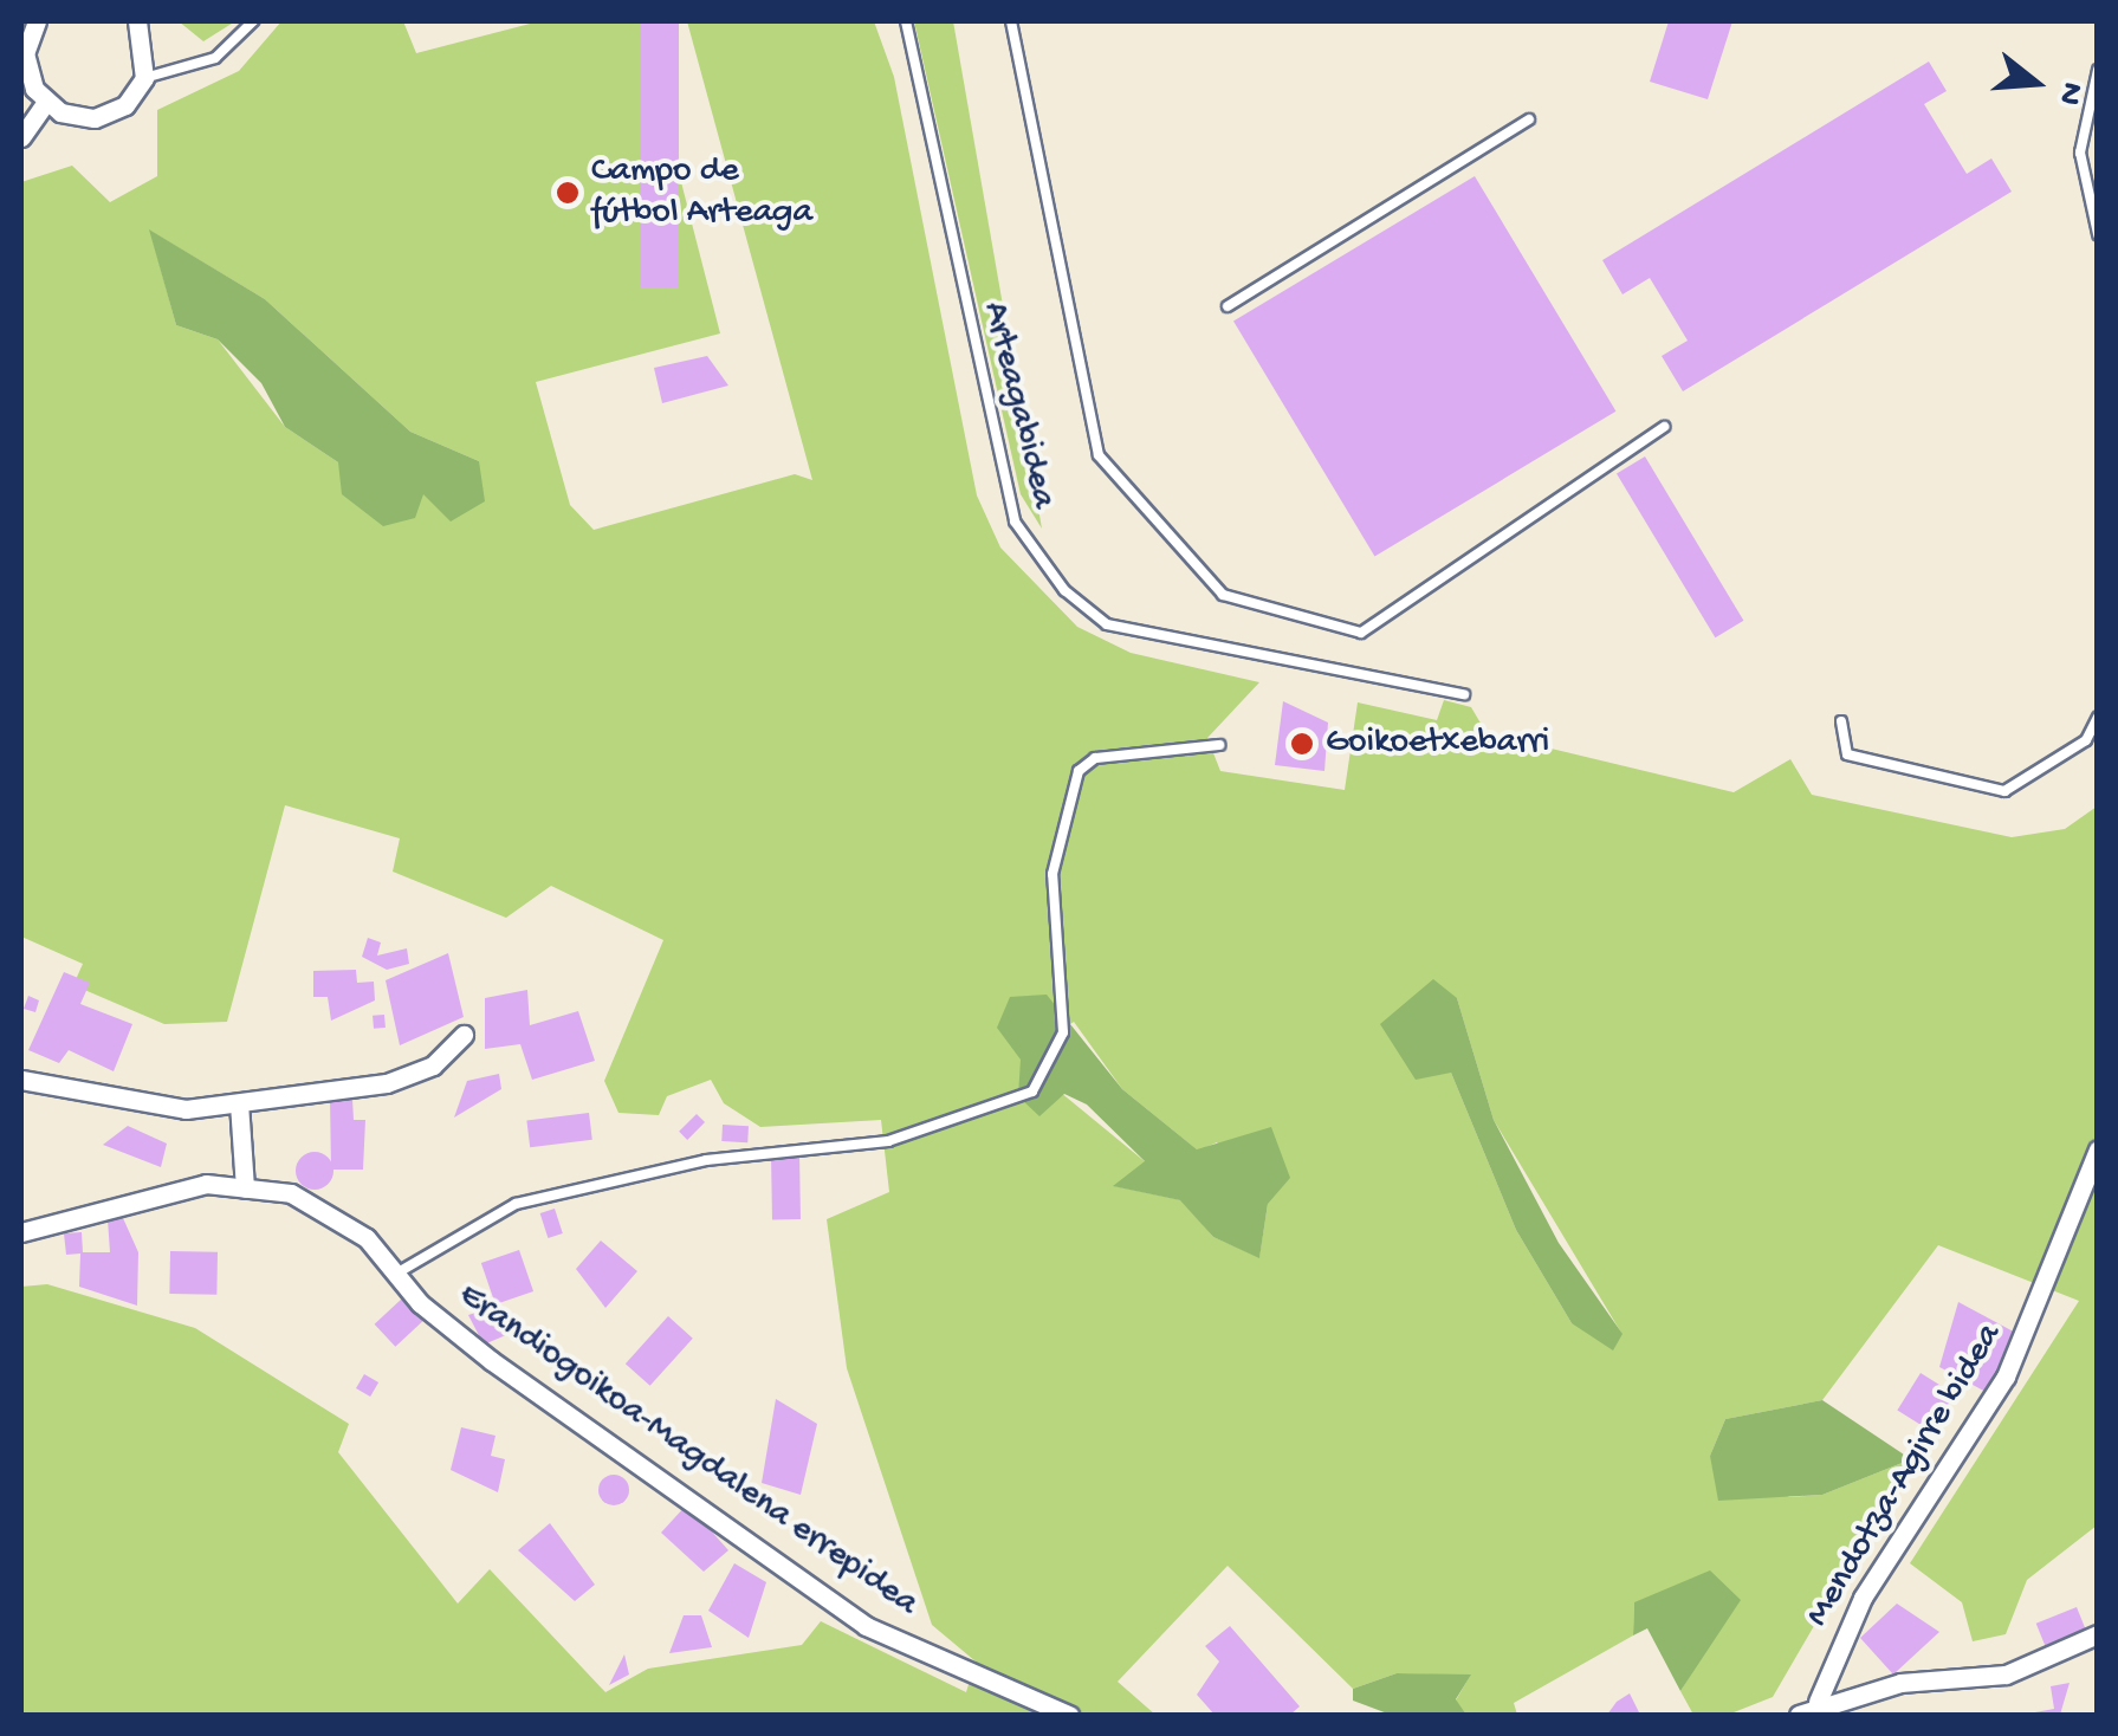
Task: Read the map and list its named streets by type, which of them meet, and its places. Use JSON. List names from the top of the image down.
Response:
{
  "streets": {
    "street": ["Erandiogoikoa-Magdalena errepidea", "Mendotza-Agirre bidea"],
    "lane": ["Arteagabidea"]
  },
  "places": ["Campo de fútbol Arteaga", "Goikoetxebarri"],
  "north": "right"
}
